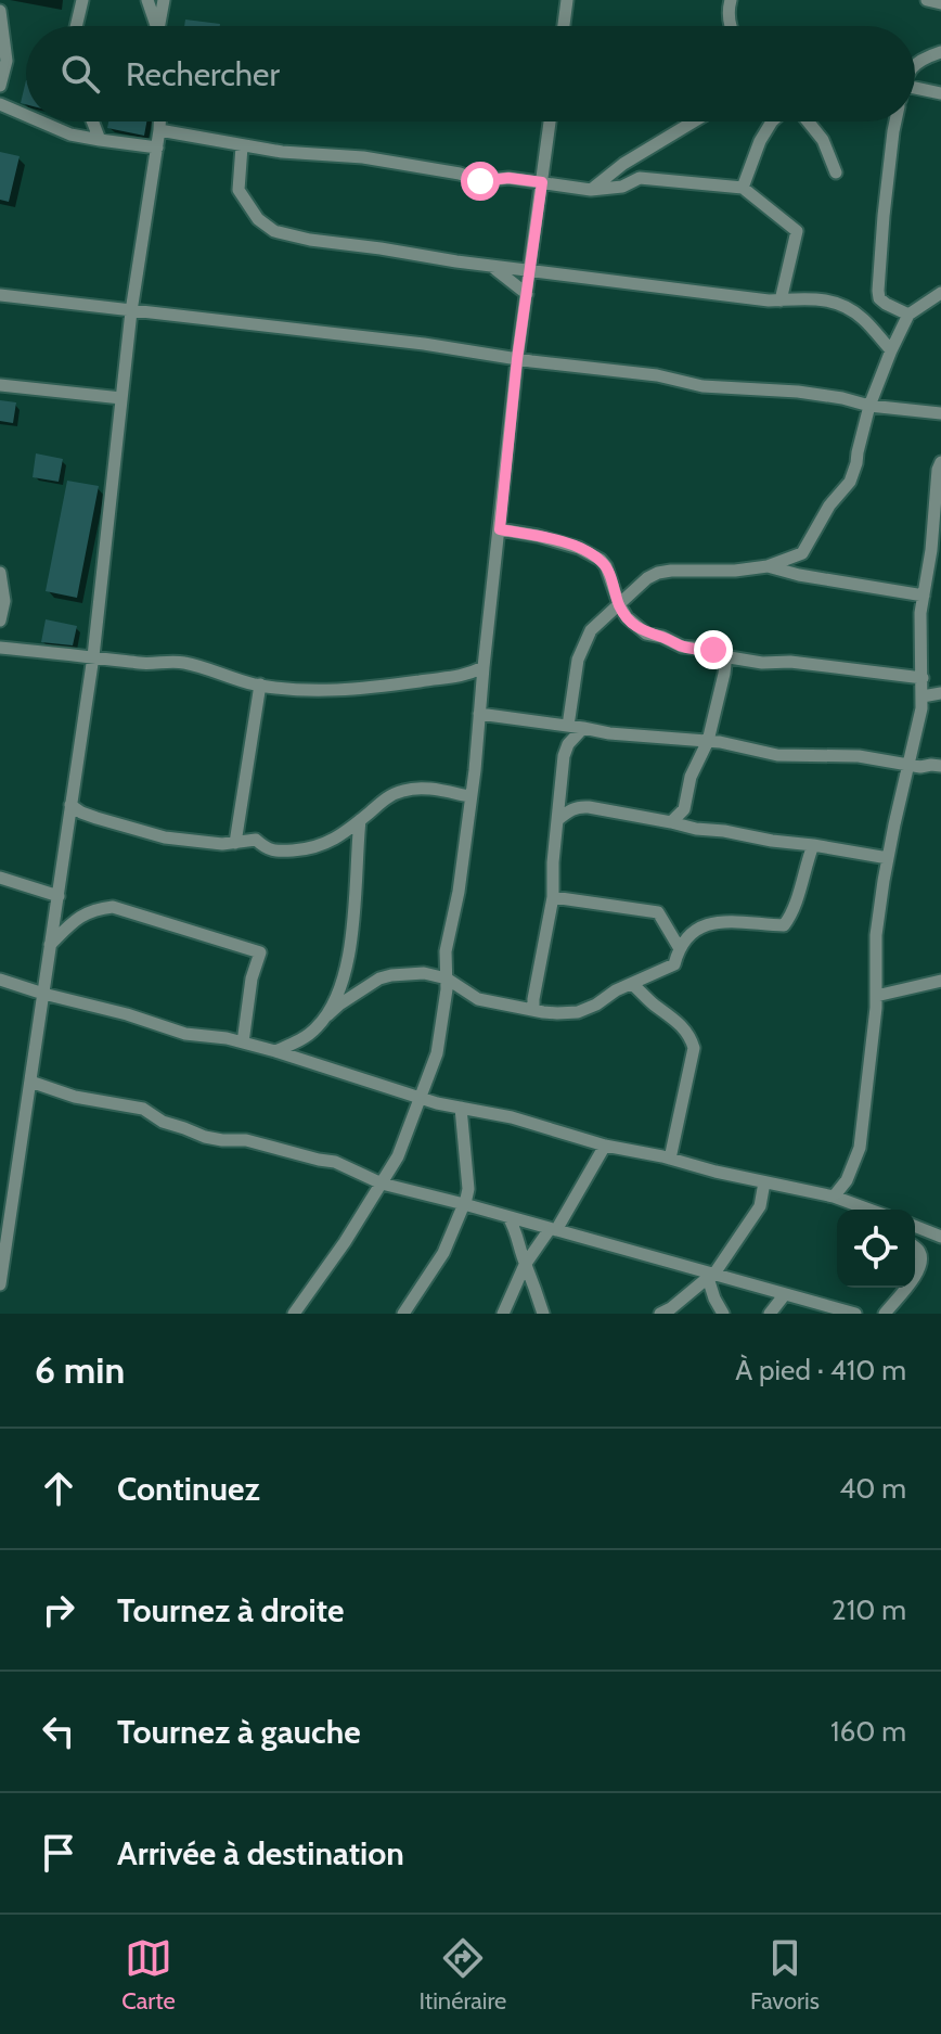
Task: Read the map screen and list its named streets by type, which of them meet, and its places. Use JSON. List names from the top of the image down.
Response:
{
  "page": {
    "search": "Rechercher",
    "heading": ["6 min", "À pied · 410 m"],
    "list": [
      ["Continuez", "40 m"],
      ["Tournez à droite", "210 m"],
      ["Tournez à gauche", "160 m"],
      "Arrivée à destination"
    ],
    "nav": ["Carte", "Itinéraire", "Favoris"]
  }
}
